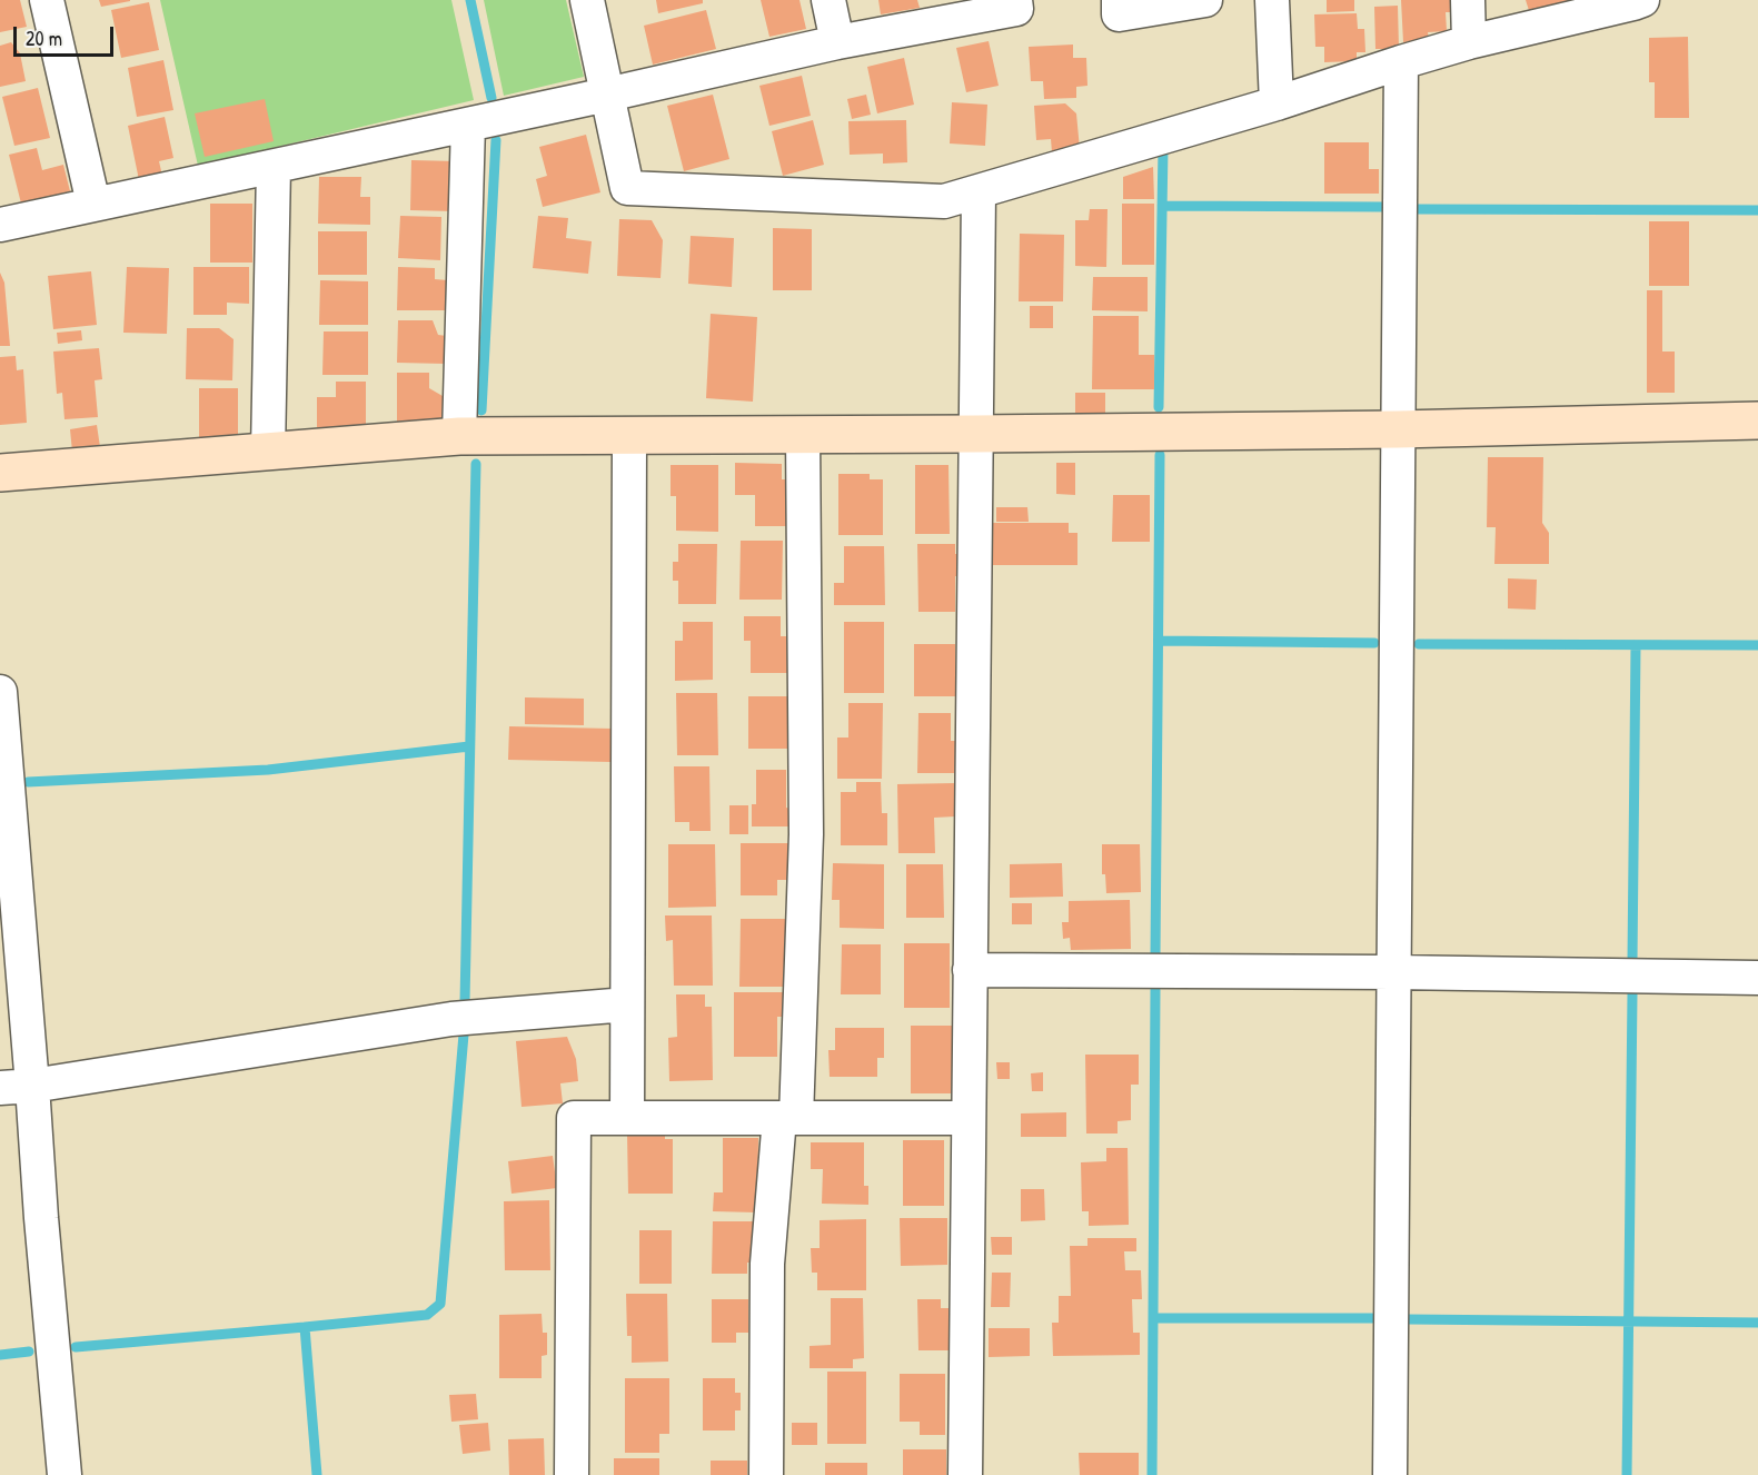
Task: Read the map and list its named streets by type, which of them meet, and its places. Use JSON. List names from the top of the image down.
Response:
{
  "scale_bar": "20 m"
}
